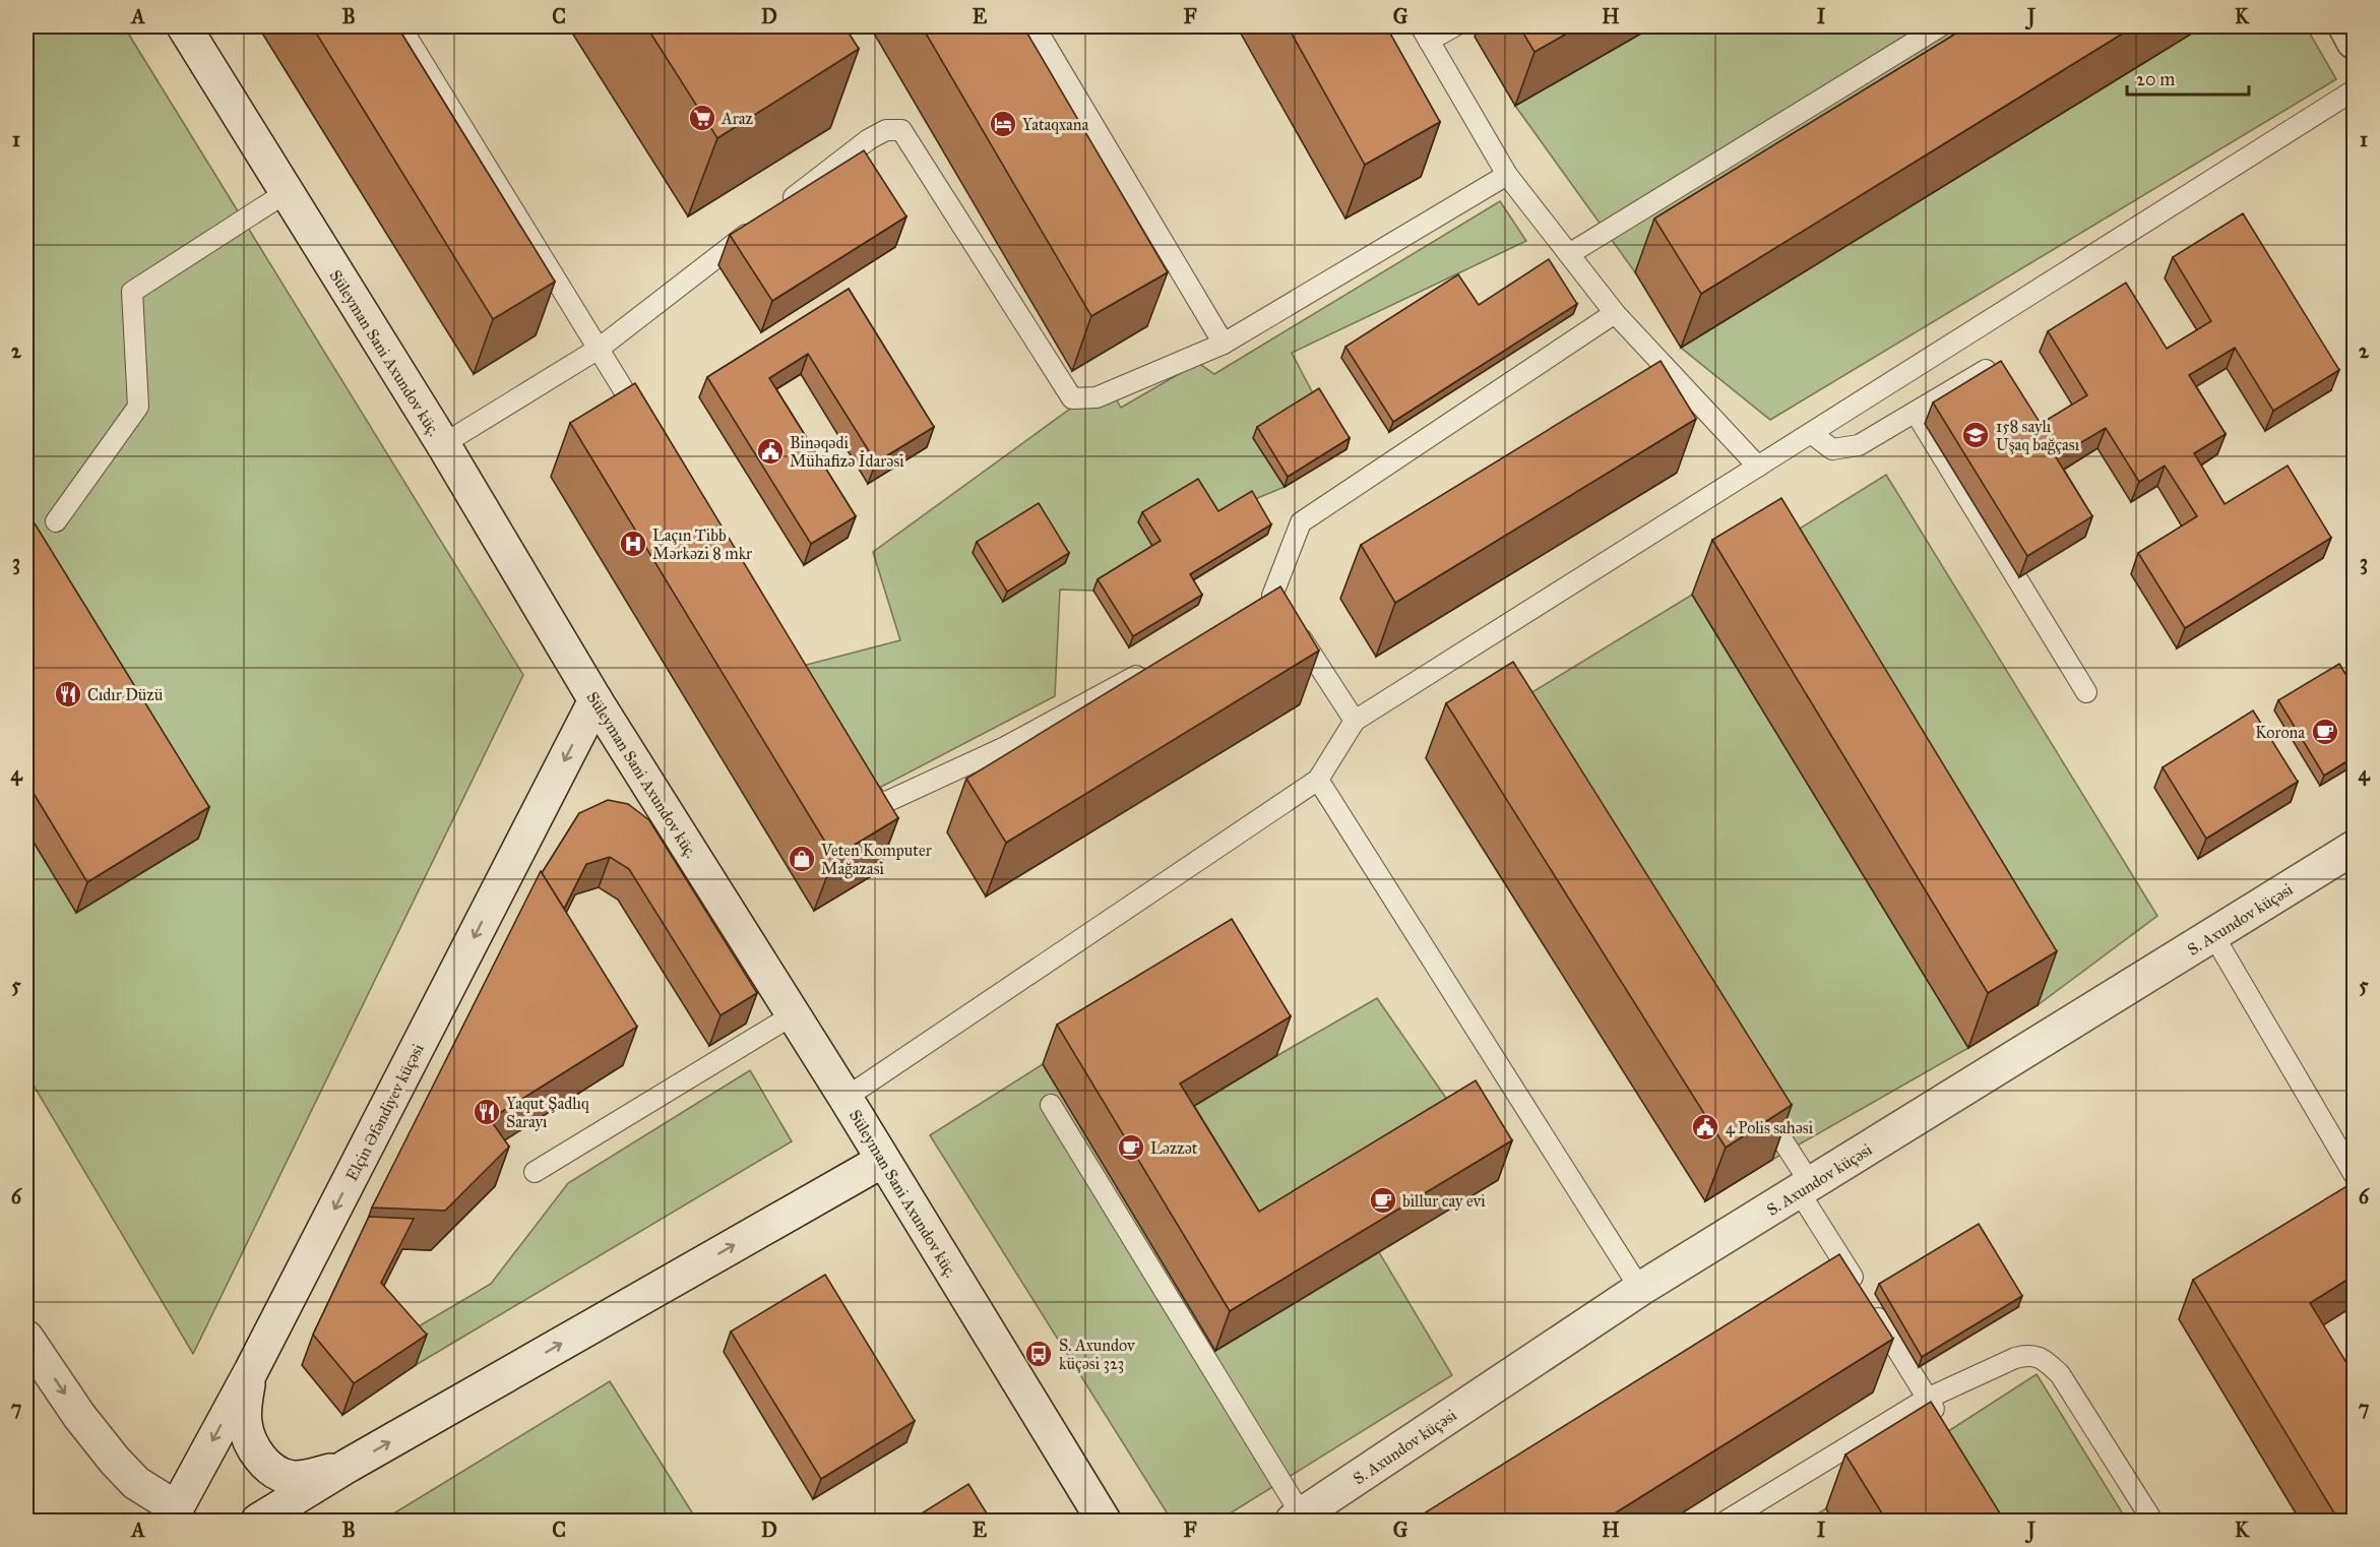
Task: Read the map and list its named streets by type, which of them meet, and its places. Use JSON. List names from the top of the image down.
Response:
{
  "streets": {
    "street": ["Süleyman Sani Axundov küç.", "S. Axundov küçəsi", "Elçin Əfəndiyev küçəsi"]
  },
  "crossings": [
    ["Süleyman Sani Axundov küç.", "Elçin Əfəndiyev küçəsi"]
  ],
  "one_way": ["Elçin Əfəndiyev küçəsi"],
  "places": {
    "supermarket": ["Araz"],
    "hotel": ["Yataqxana"],
    "school or university": ["158 saylı Uşaq bağçası"],
    "public building": ["Binəqədi Mühafizə İdarəsi", "4 Polis sahəsi"],
    "hospital": ["Laçın Tibb Mərkəzi 8 mkr"],
    "restaurant": ["Cıdır Düzü", "Yaqut Şadlıq Sarayı"],
    "cafe": ["Korona", "Ləzzət", "billur cay evi"],
    "shop": ["Veten Komputer Mağazasi"],
    "bus stop": ["S. Axundov küçəsi 323"]
  },
  "scale_bar": "20 m",
  "grid": {
    "columns": [
      "A",
      "B",
      "C",
      "D",
      "E",
      "F",
      "G",
      "H",
      "I",
      "J",
      "K"
    ],
    "rows": [
      "1",
      "2",
      "3",
      "4",
      "5",
      "6",
      "7"
    ]
  }
}
